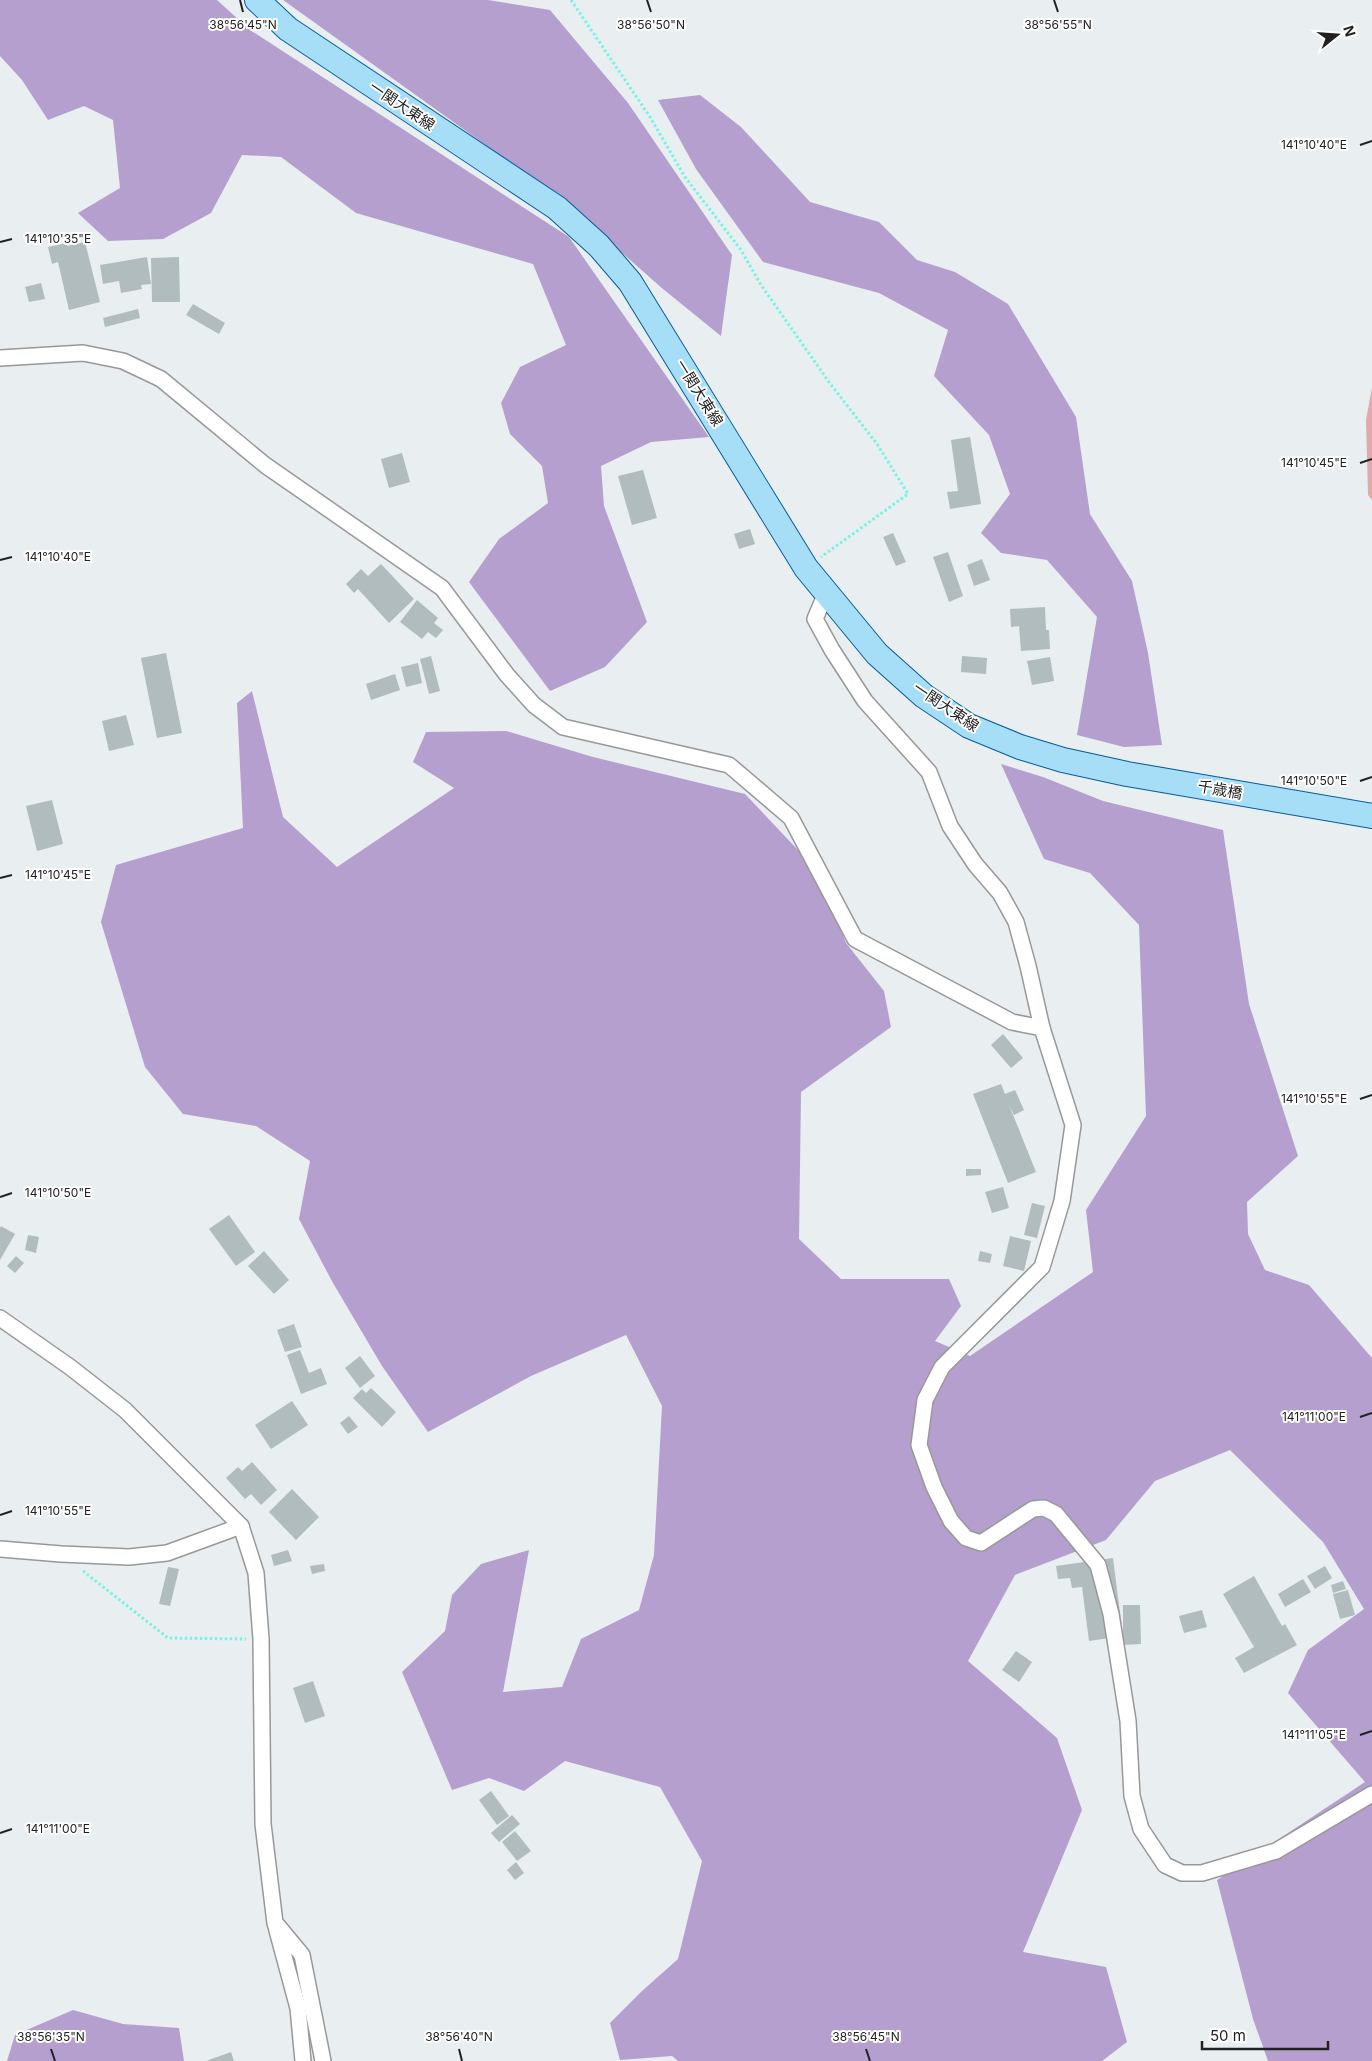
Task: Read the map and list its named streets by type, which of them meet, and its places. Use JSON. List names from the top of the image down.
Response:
{
  "streets": {
    "main road": ["一関大東線", "千歳橋"]
  },
  "crossings": [
    ["一関大東線", "千歳橋"]
  ],
  "scale_bar": "50 m",
  "north": "right",
  "coordinates": [
    "38°56'45\"N",
    "38°56'50\"N",
    "38°56'55\"N",
    "141°10'40\"E",
    "141°10'35\"E",
    "141°10'45\"E",
    "141°10'50\"E",
    "141°10'55\"E",
    "141°11'00\"E",
    "141°11'05\"E",
    "38°56'35\"N",
    "38°56'40\"N"
  ]
}
